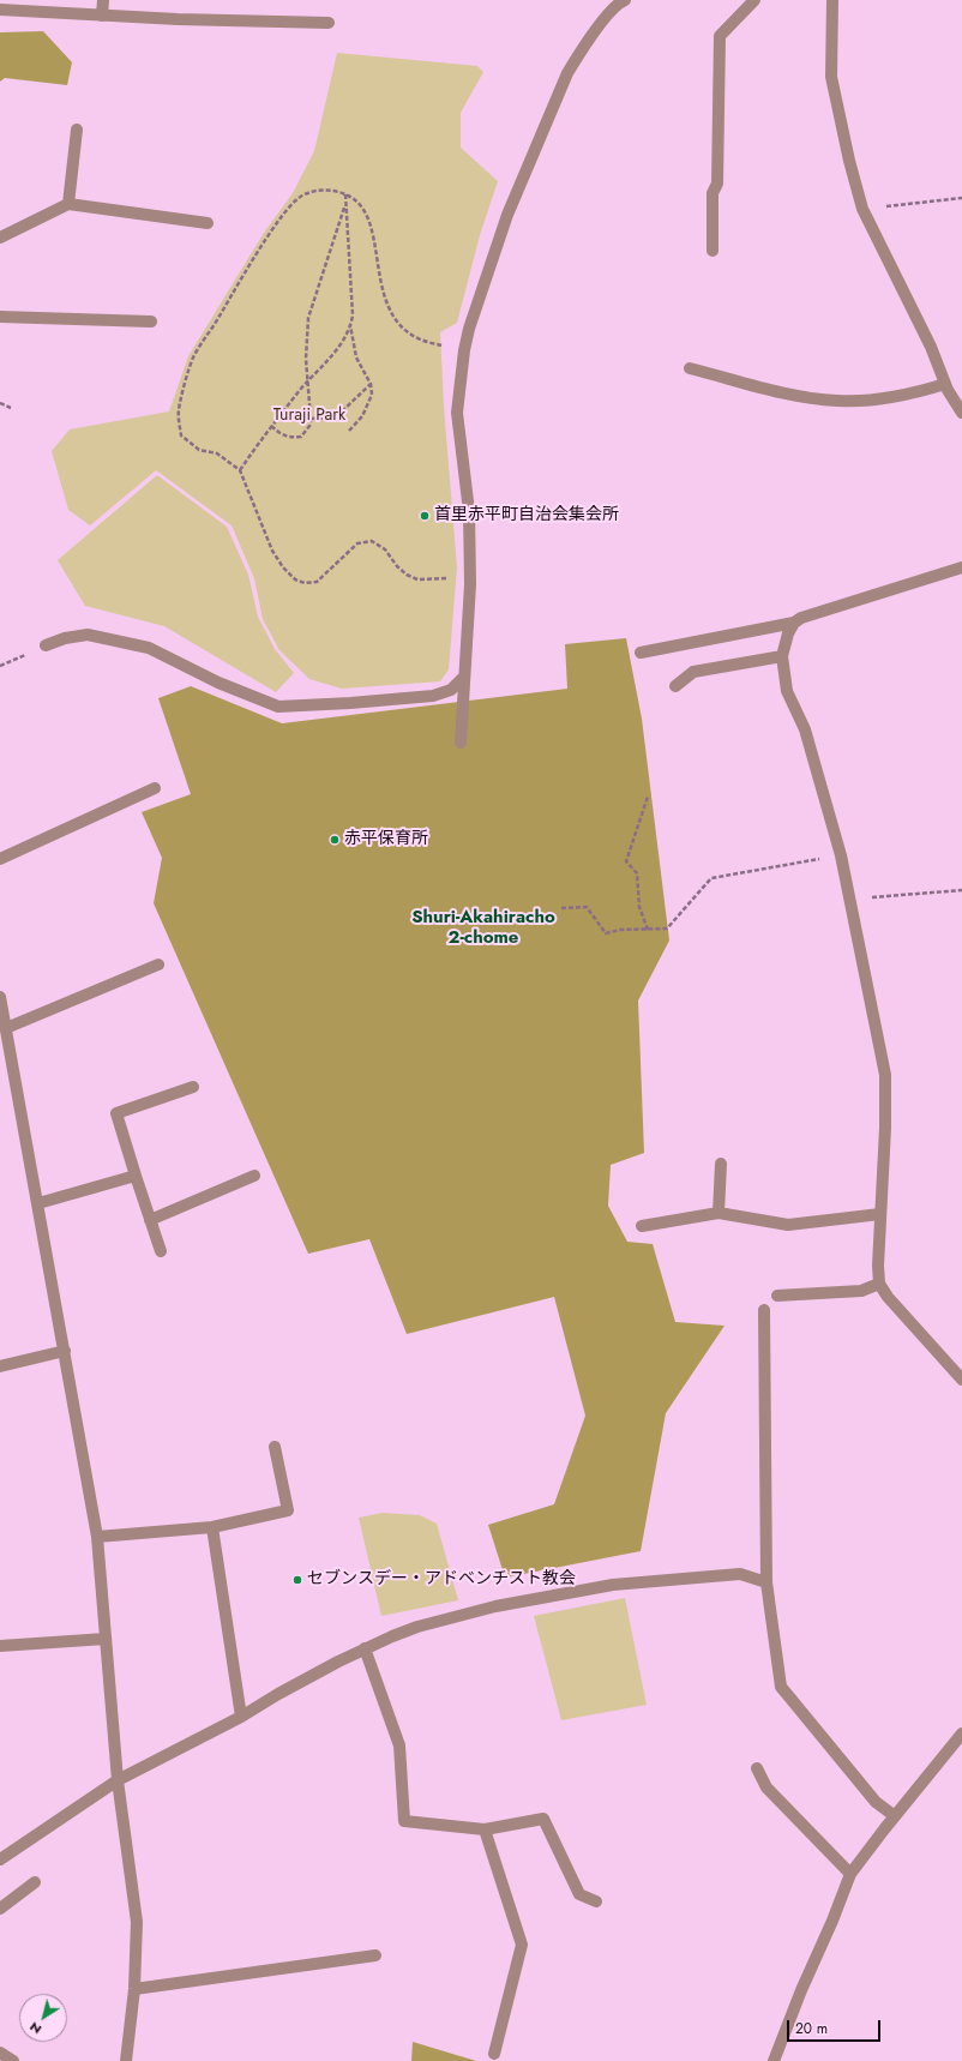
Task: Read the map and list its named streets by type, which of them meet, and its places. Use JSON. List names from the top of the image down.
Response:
{
  "districts": ["Shuri-Akahiracho 2-chome"],
  "parks": ["Turaji Park"],
  "places": ["首里赤平町自治会集会所", "赤平保育所", "セブンスデー・アドベンチスト教会"],
  "scale_bar": "20 m",
  "north": "bottom left"
}
